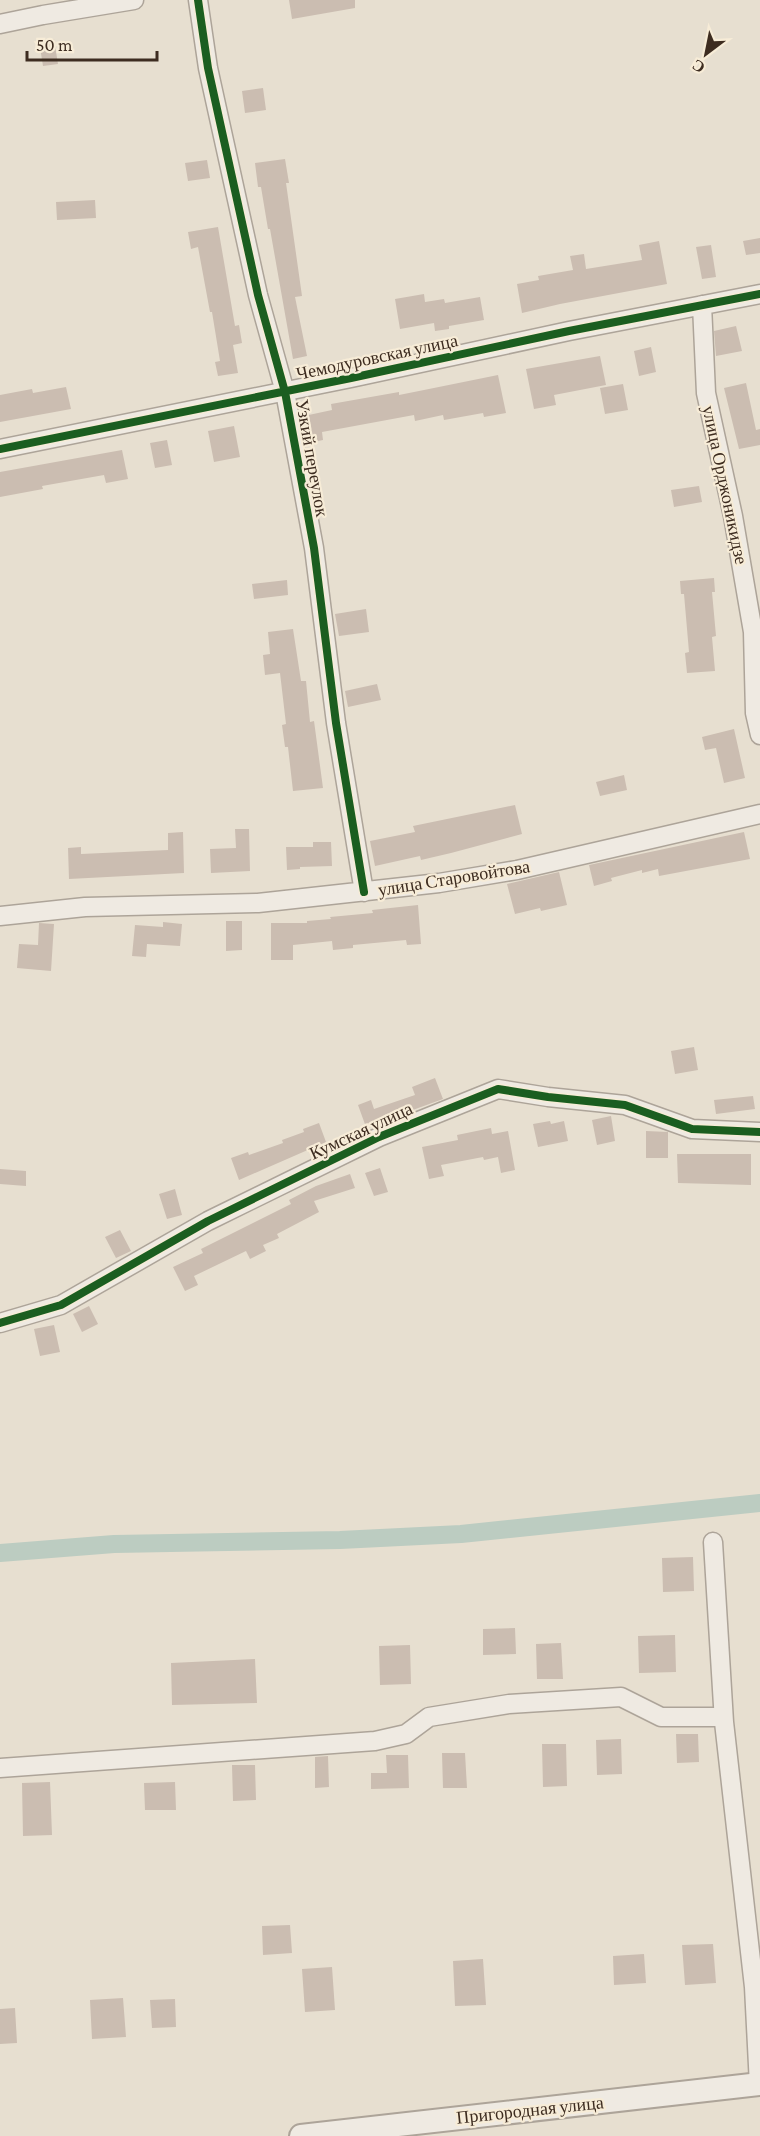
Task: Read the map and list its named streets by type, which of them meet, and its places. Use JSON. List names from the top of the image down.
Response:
{
  "streets": {
    "street": [
      "Чемодуровская улица",
      "Узкий переулок",
      "улица Орджоникидзе",
      "улица Старовойтова",
      "Кумская улица",
      "Пригородная улица"
    ]
  },
  "crossings": [
    ["Чемодуровская улица", "Узкий переулок"],
    ["Чемодуровская улица", "улица Орджоникидзе"],
    ["Узкий переулок", "улица Старовойтова"]
  ],
  "scale_bar": "50 m",
  "north": "bottom left"
}
